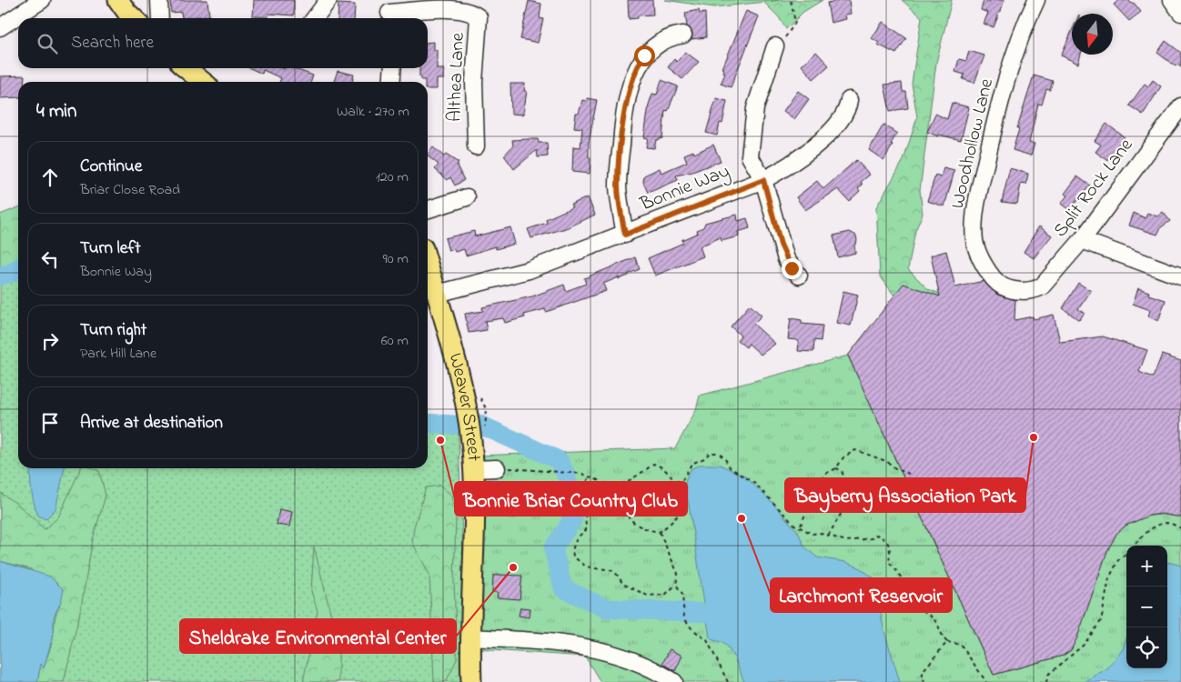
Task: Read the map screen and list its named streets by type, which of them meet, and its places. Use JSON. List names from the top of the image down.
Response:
{
  "streets": {
    "main road": ["Weaver Street"],
    "street": [
      "Althea Lane",
      "Woodhollow Lane",
      "Bonnie Way",
      "Split Rock Lane"
    ]
  },
  "crossings": [
    ["Woodhollow Lane", "Split Rock Lane"],
    ["Bonnie Way", "Weaver Street"]
  ],
  "places": [
    "Bayberry Association Park",
    "Bonnie Briar Country Club",
    "Larchmont Reservoir",
    "Sheldrake Environmental Center"
  ],
  "north": "bottom",
  "page": {
    "search": "Search here",
    "heading": ["4 min", "Walk · 270 m"],
    "list": [
      ["Continue", "Briar Close Road", "120 m"],
      ["Turn left", "Bonnie Way", "90 m"],
      ["Turn right", "Park Hill Lane", "60 m"],
      "Arrive at destination"
    ],
    "map_buttons": ["+", "−"]
  }
}
